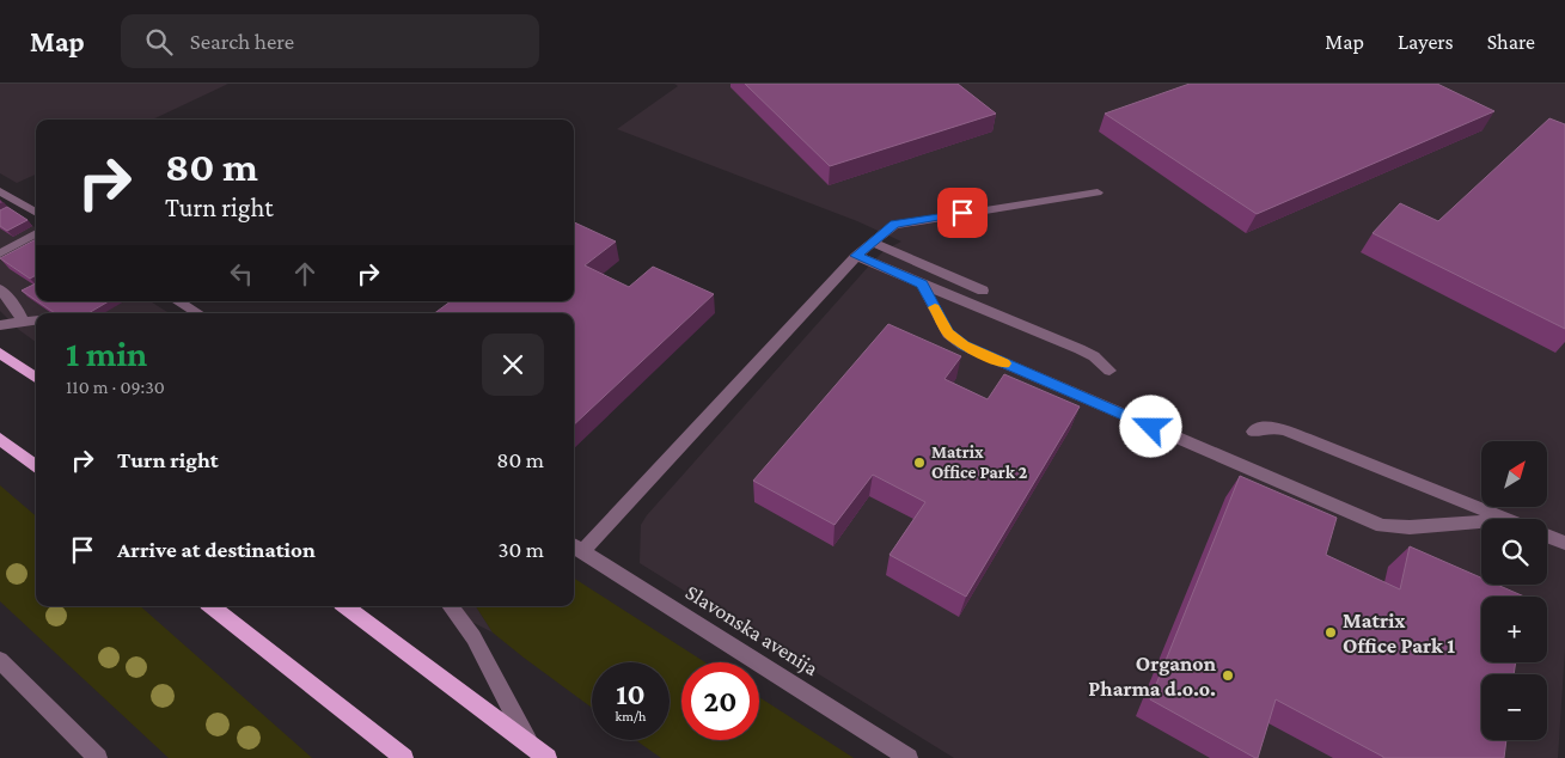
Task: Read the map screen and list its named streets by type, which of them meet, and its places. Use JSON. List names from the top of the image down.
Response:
{
  "streets": {
    "street": ["Slavonska avenija"]
  },
  "places": ["Matrix Office Park 2", "Matrix Office Park 1", "Organon Pharma d.o.o."],
  "north": "top right",
  "page": {
    "header": "Map",
    "search": "Search here",
    "nav": ["Map", "Layers", "Share"],
    "turn": ["80 m", "Turn right"],
    "heading": ["1 min", "110 m · 09:30"],
    "list": [
      {
        "name": "Turn right",
        "value": "80 m"
      },
      {
        "name": "Arrive at destination",
        "value": "30 m"
      }
    ],
    "map_buttons": ["+", "−"],
    "speed": "10 km/h",
    "limit": "20"
  }
}
